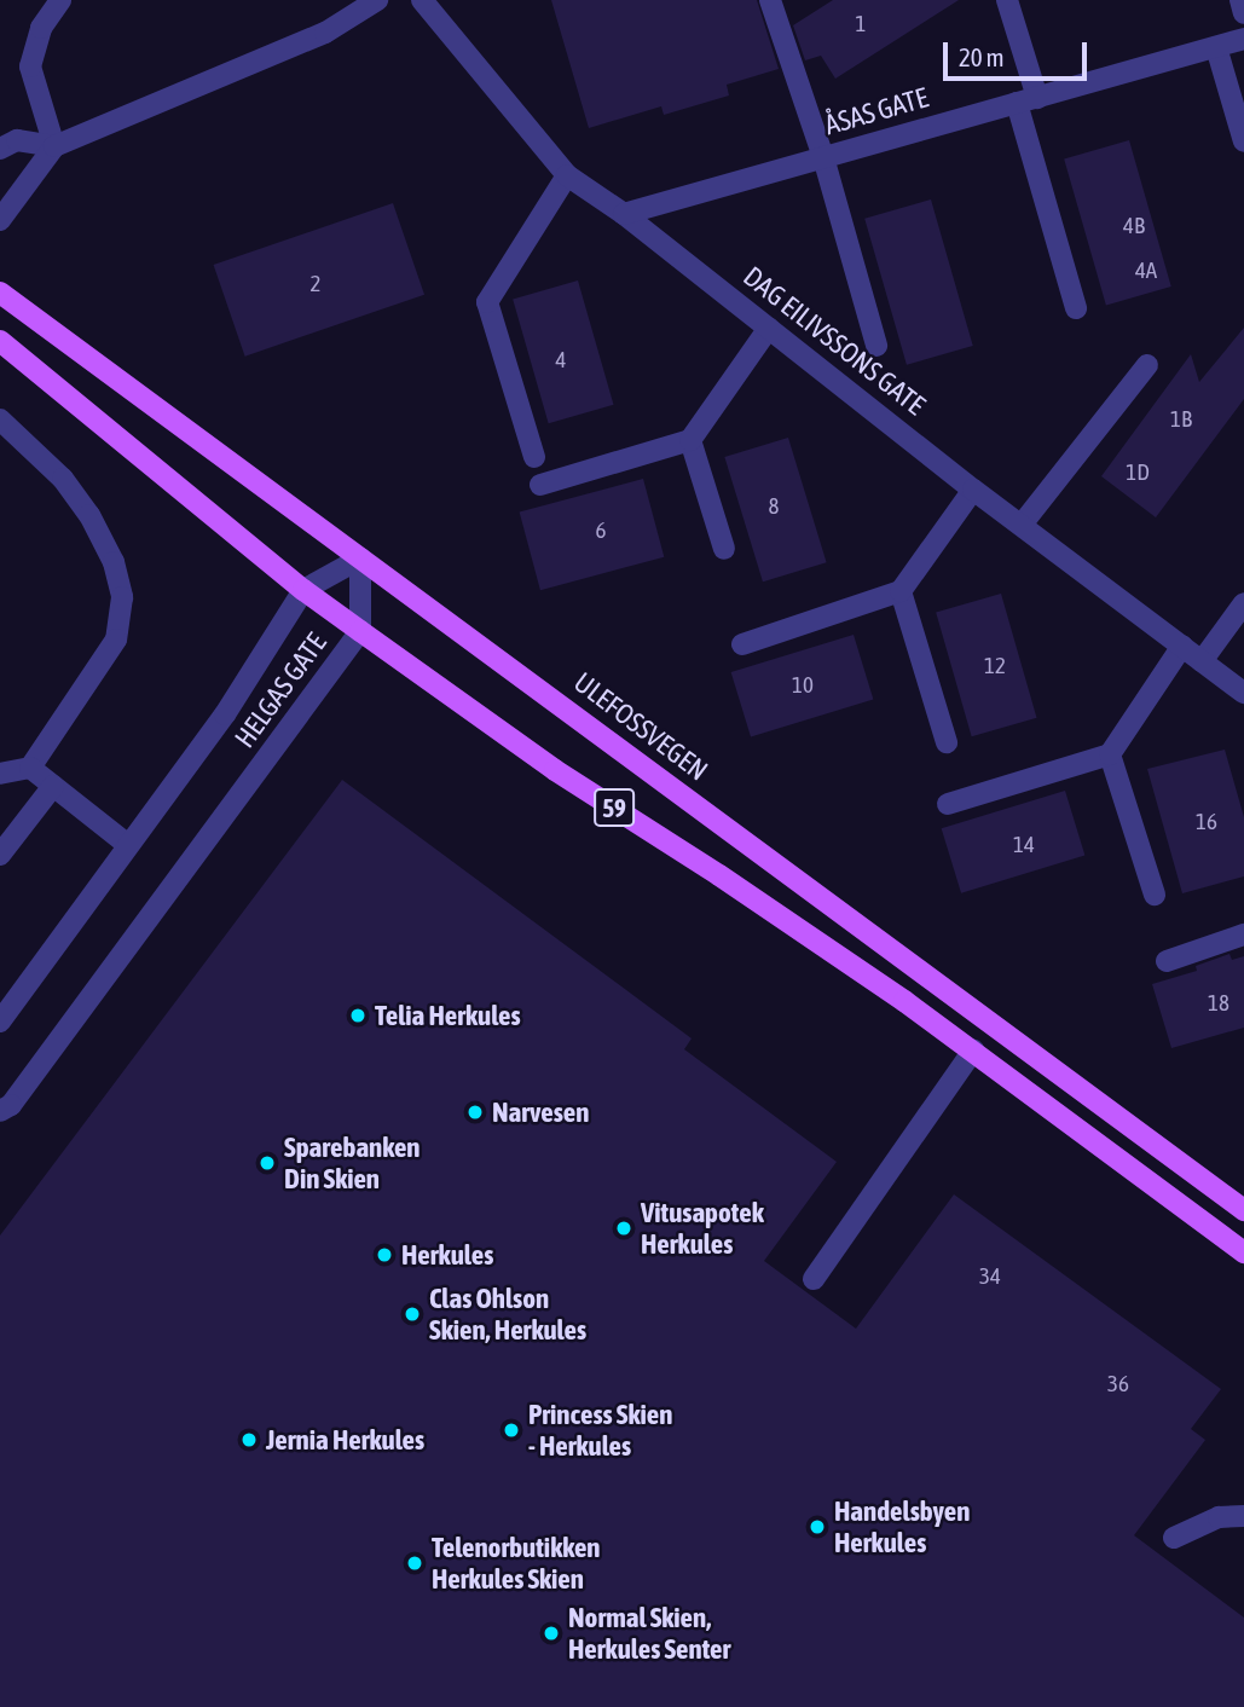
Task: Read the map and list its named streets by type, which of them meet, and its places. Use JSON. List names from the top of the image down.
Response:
{
  "streets": {
    "main road": ["ULEFOSSVEGEN", "59"],
    "street": ["ÅSAS GATE", "DAG EILIVSSONS GATE", "HELGAS GATE"]
  },
  "crossings": [
    ["ÅSAS GATE", "DAG EILIVSSONS GATE"],
    ["HELGAS GATE", "ULEFOSSVEGEN"],
    ["HELGAS GATE", "59"]
  ],
  "places": [
    "Telia Herkules",
    "Narvesen",
    "Sparebanken Din Skien",
    "Vitusapotek Herkules",
    "Herkules",
    "Clas Ohlson Skien, Herkules",
    "Princess Skien - Herkules",
    "Jernia Herkules",
    "Handelsbyen Herkules",
    "Telenorbutikken Herkules Skien",
    "Normal Skien, Herkules Senter"
  ],
  "house_numbers": [
    "1",
    "4B",
    "4A",
    "2",
    "4",
    "1B",
    "1D",
    "8",
    "6",
    "12",
    "10",
    "16",
    "14",
    "18",
    "34",
    "36"
  ],
  "scale_bar": "20 m"
}
